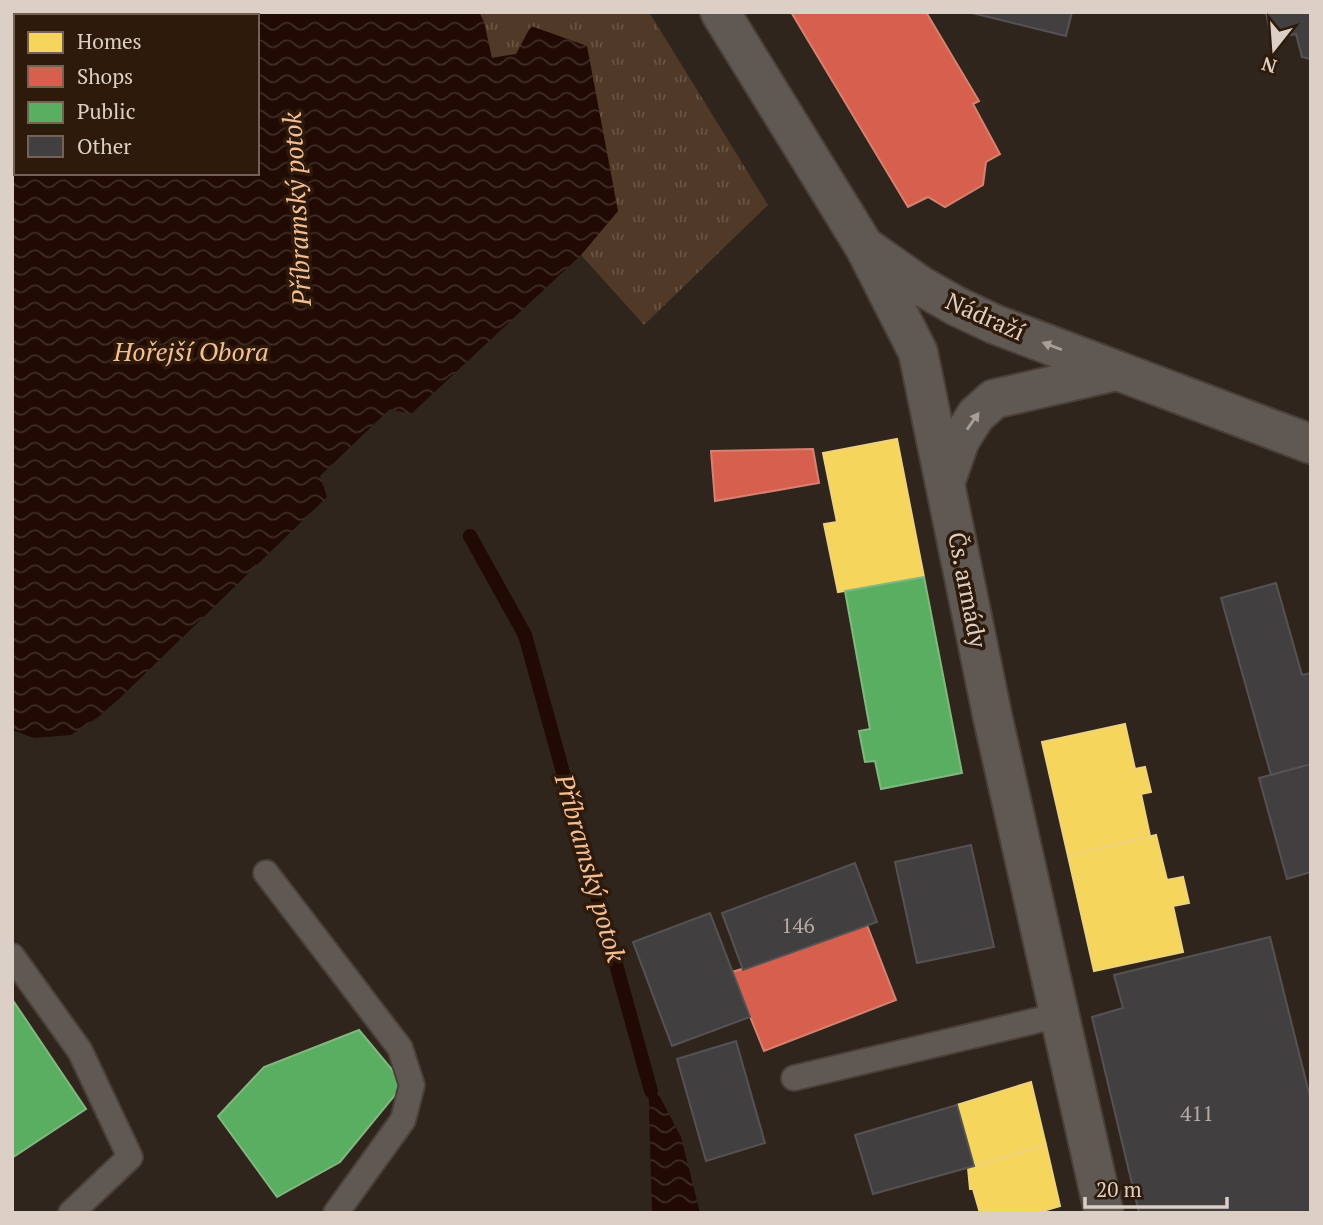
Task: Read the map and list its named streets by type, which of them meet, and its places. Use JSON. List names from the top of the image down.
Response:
{
  "streets": {
    "street": ["Nádraží", "Čs. armády"]
  },
  "crossings": [
    ["Nádraží", "Čs. armády"]
  ],
  "one_way": ["Nádraží"],
  "water": ["Příbramský potok", "Hořejší Obora"],
  "house_numbers": ["146", "411"],
  "legend": [
    "Homes",
    "Shops",
    "Public",
    "Other"
  ],
  "scale_bar": "20 m",
  "north": "bottom"
}
